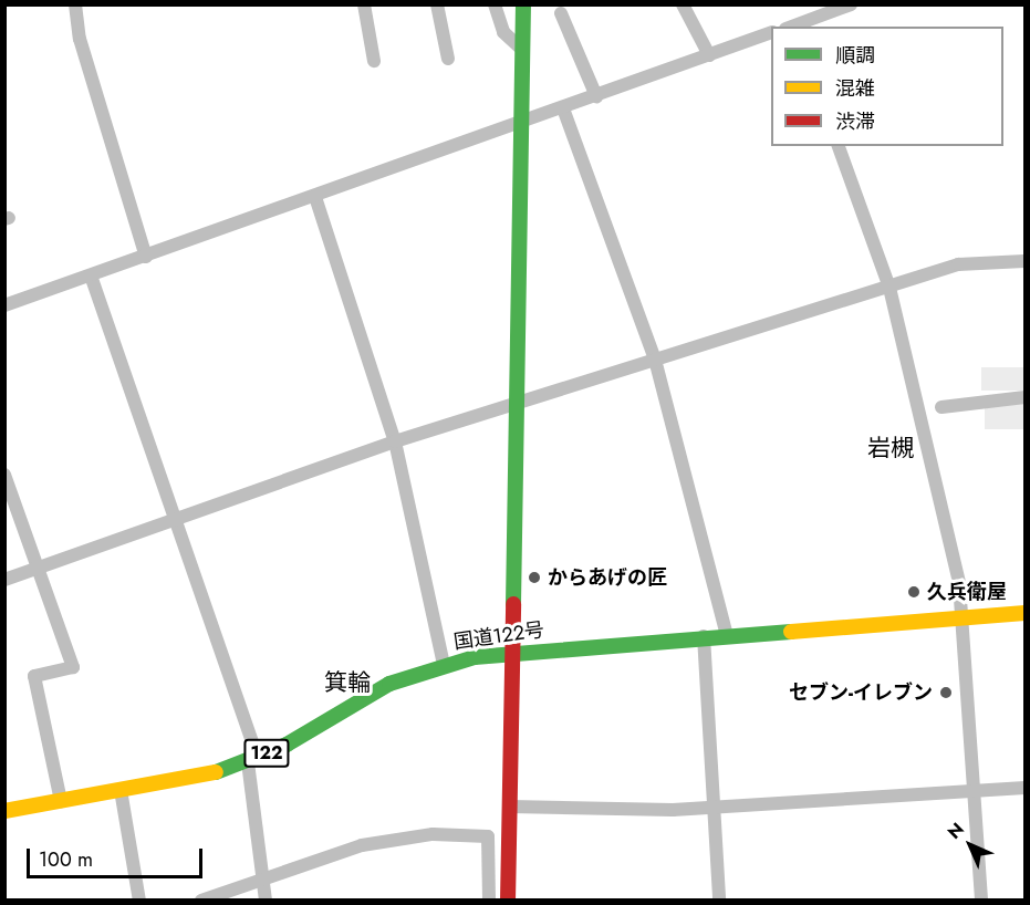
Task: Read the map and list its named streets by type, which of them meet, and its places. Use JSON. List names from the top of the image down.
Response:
{
  "streets": {
    "main road": ["国道122号", "122"]
  },
  "districts": ["岩槻", "箕輪"],
  "places": ["からあげの匠", "久兵衛屋", "セブン-イレブン"],
  "legend": ["順調", "混雑", "渋滞"],
  "scale_bar": "100 m",
  "north": "top left"
}
